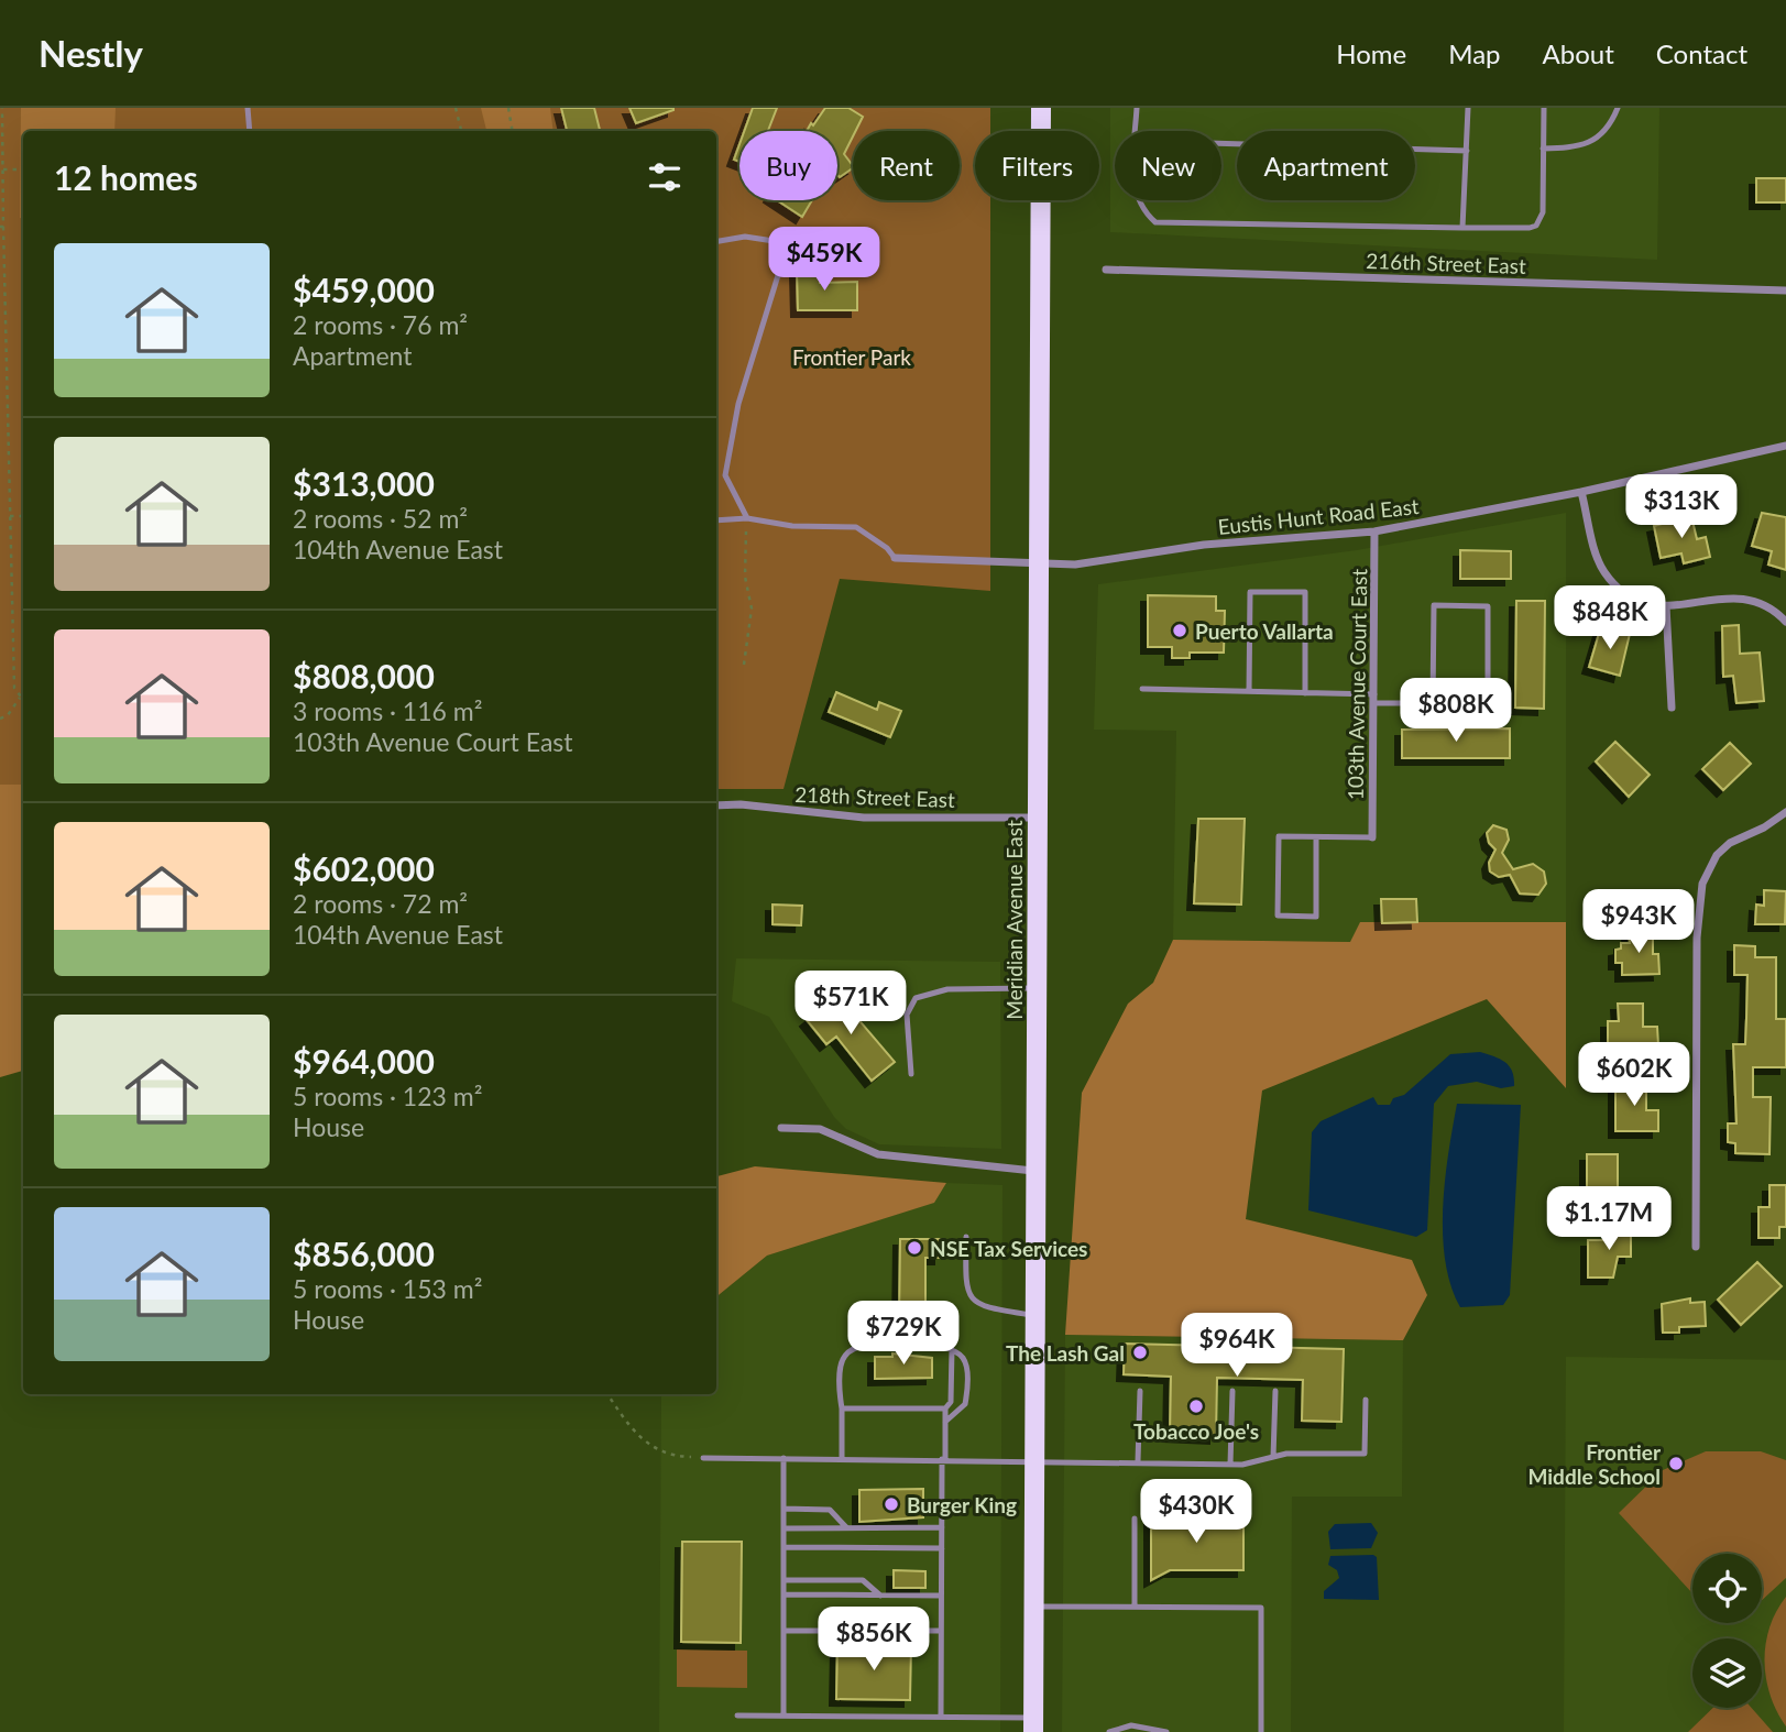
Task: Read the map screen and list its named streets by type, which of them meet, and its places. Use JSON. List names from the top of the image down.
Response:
{
  "streets": {
    "main road": ["Meridian Avenue East"],
    "street": [
      "216th Street East",
      "Eustis Hunt Road East",
      "103th Avenue Court East",
      "218th Street East"
    ]
  },
  "crossings": [
    ["Eustis Hunt Road East", "103th Avenue Court East"],
    ["Eustis Hunt Road East", "Meridian Avenue East"],
    ["218th Street East", "Meridian Avenue East"]
  ],
  "parks": ["Frontier Park"],
  "places": [
    "Puerto Vallarta",
    "NSE Tax Services",
    "The Lash Gal",
    "Tobacco Joe's",
    "Frontier Middle School",
    "Burger King"
  ],
  "page": {
    "header": "Nestly",
    "nav": [
      "Home",
      "Map",
      "About",
      "Contact"
    ],
    "chip": [
      "Buy",
      "Rent",
      "Filters",
      "New",
      "Apartment"
    ],
    "heading": "12 homes",
    "list": [
      {
        "name": "$459,000",
        "note": "2 rooms · 76 m² · Apartment"
      },
      {
        "name": "$313,000",
        "note": "2 rooms · 52 m² · 104th Avenue East"
      },
      {
        "name": "$808,000",
        "note": "3 rooms · 116 m² · 103th Avenue Court East"
      },
      {
        "name": "$602,000",
        "note": "2 rooms · 72 m² · 104th Avenue East"
      },
      {
        "name": "$964,000",
        "note": "5 rooms · 123 m² · House"
      },
      {
        "name": "$856,000",
        "note": "5 rooms · 153 m² · House"
      }
    ],
    "price": [
      "$459K",
      "$313K",
      "$848K",
      "$808K",
      "$943K",
      "$571K",
      "$602K",
      "$1.17M",
      "$729K",
      "$964K",
      "$430K",
      "$856K"
    ]
  }
}
